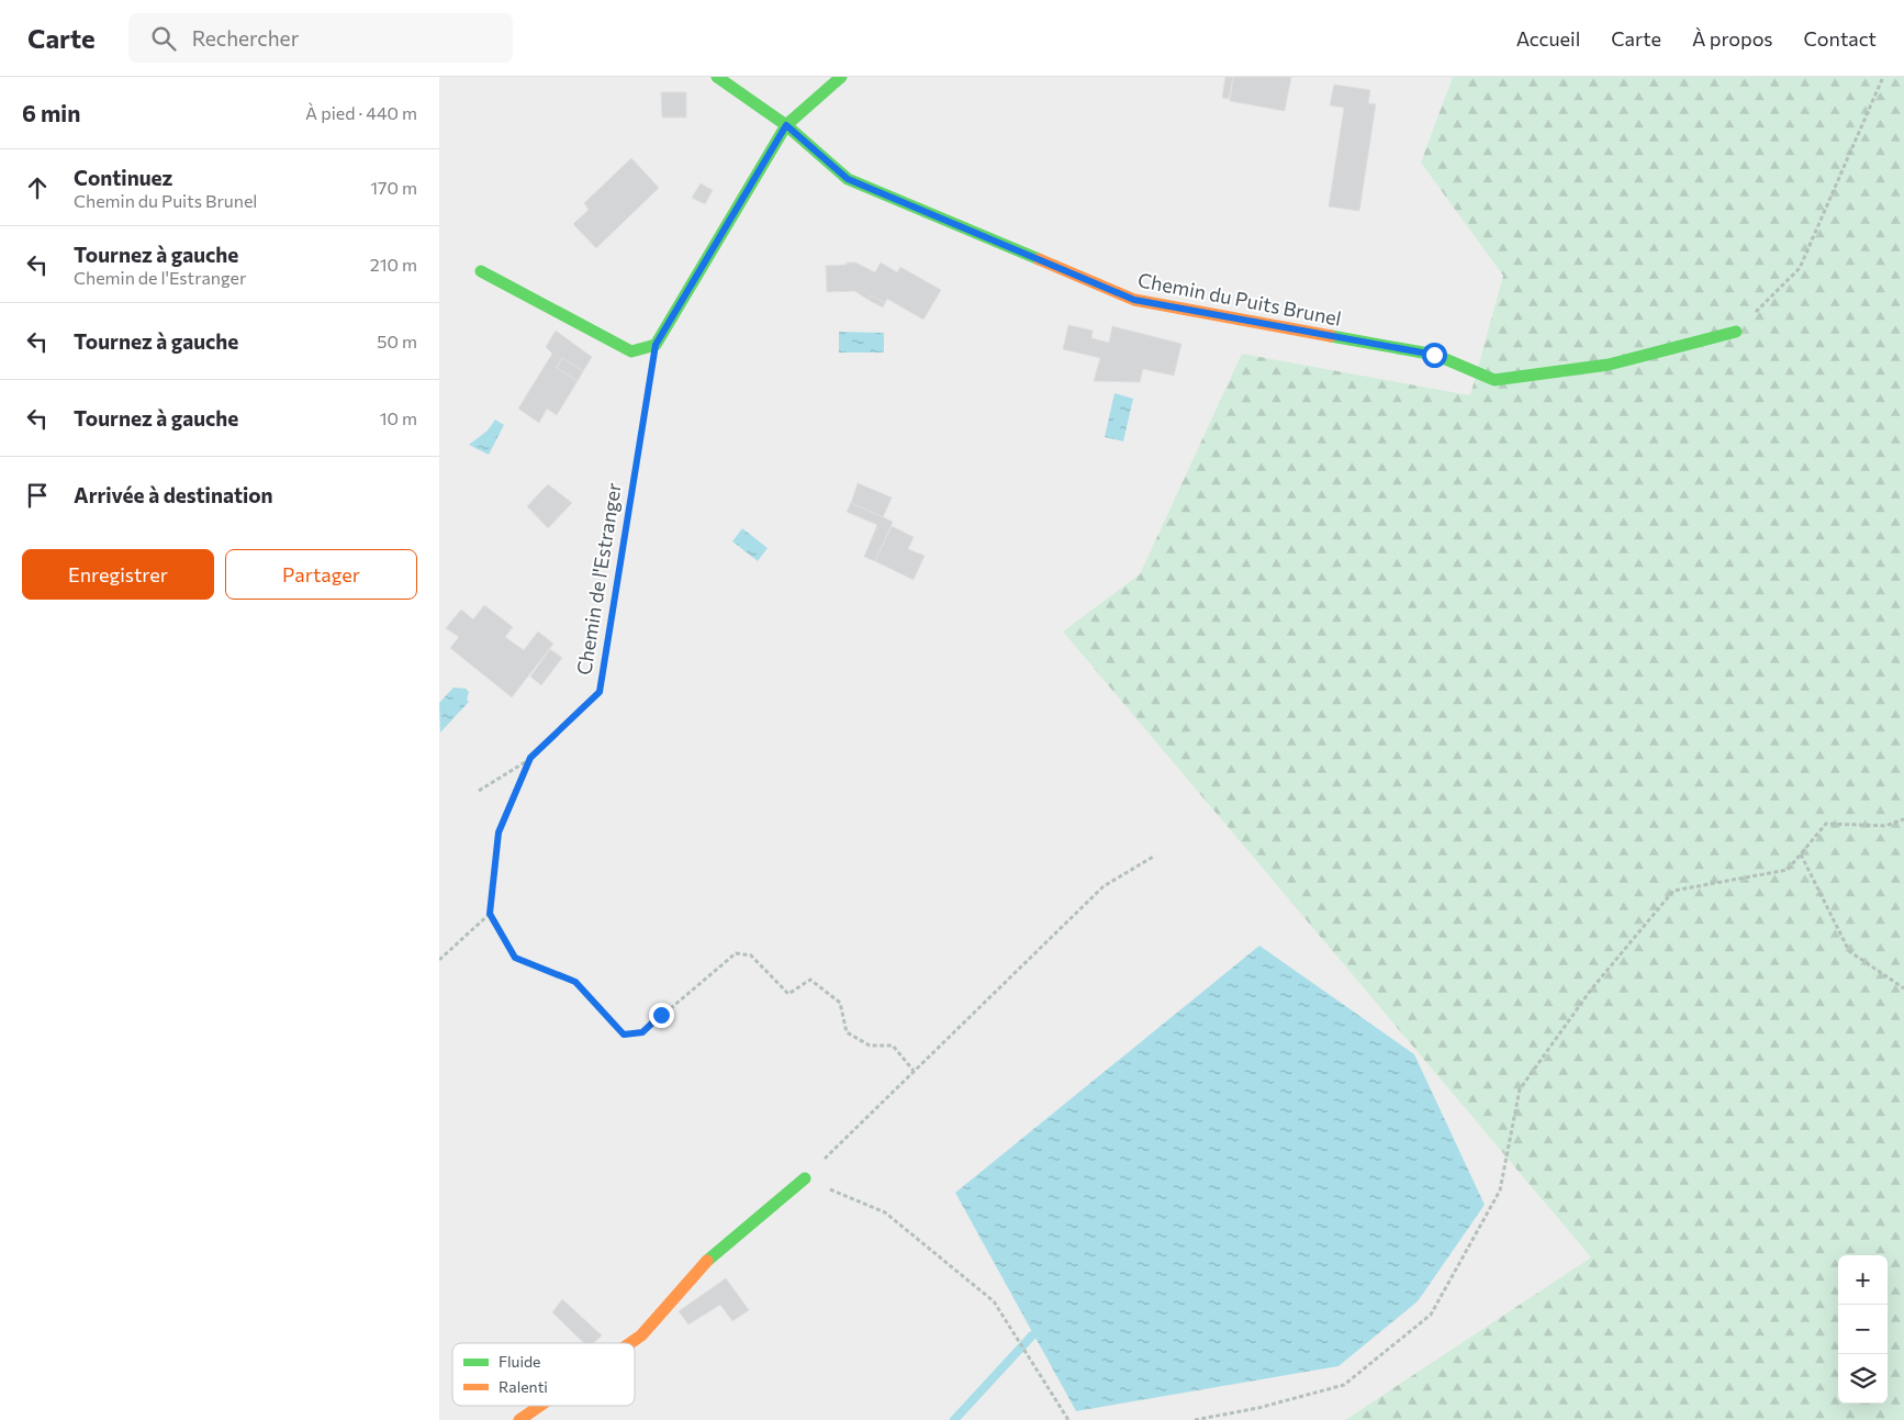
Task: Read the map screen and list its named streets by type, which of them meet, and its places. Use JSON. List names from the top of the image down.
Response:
{
  "streets": {
    "street": ["Chemin du Puits Brunel"],
    "path": ["Chemin de l'Estranger"]
  },
  "legend": ["Fluide", "Ralenti"],
  "page": {
    "header": "Carte",
    "search": "Rechercher",
    "nav": [
      "Accueil",
      "Carte",
      "À propos",
      "Contact"
    ],
    "heading": ["6 min", "À pied · 440 m"],
    "list": [
      ["Continuez", "Chemin du Puits Brunel", "170 m"],
      ["Tournez à gauche", "Chemin de l'Estranger", "210 m"],
      ["Tournez à gauche", "50 m"],
      ["Tournez à gauche", "10 m"],
      "Arrivée à destination"
    ],
    "buttons": ["Enregistrer", "Partager"],
    "map_buttons": ["+", "−"]
  }
}
